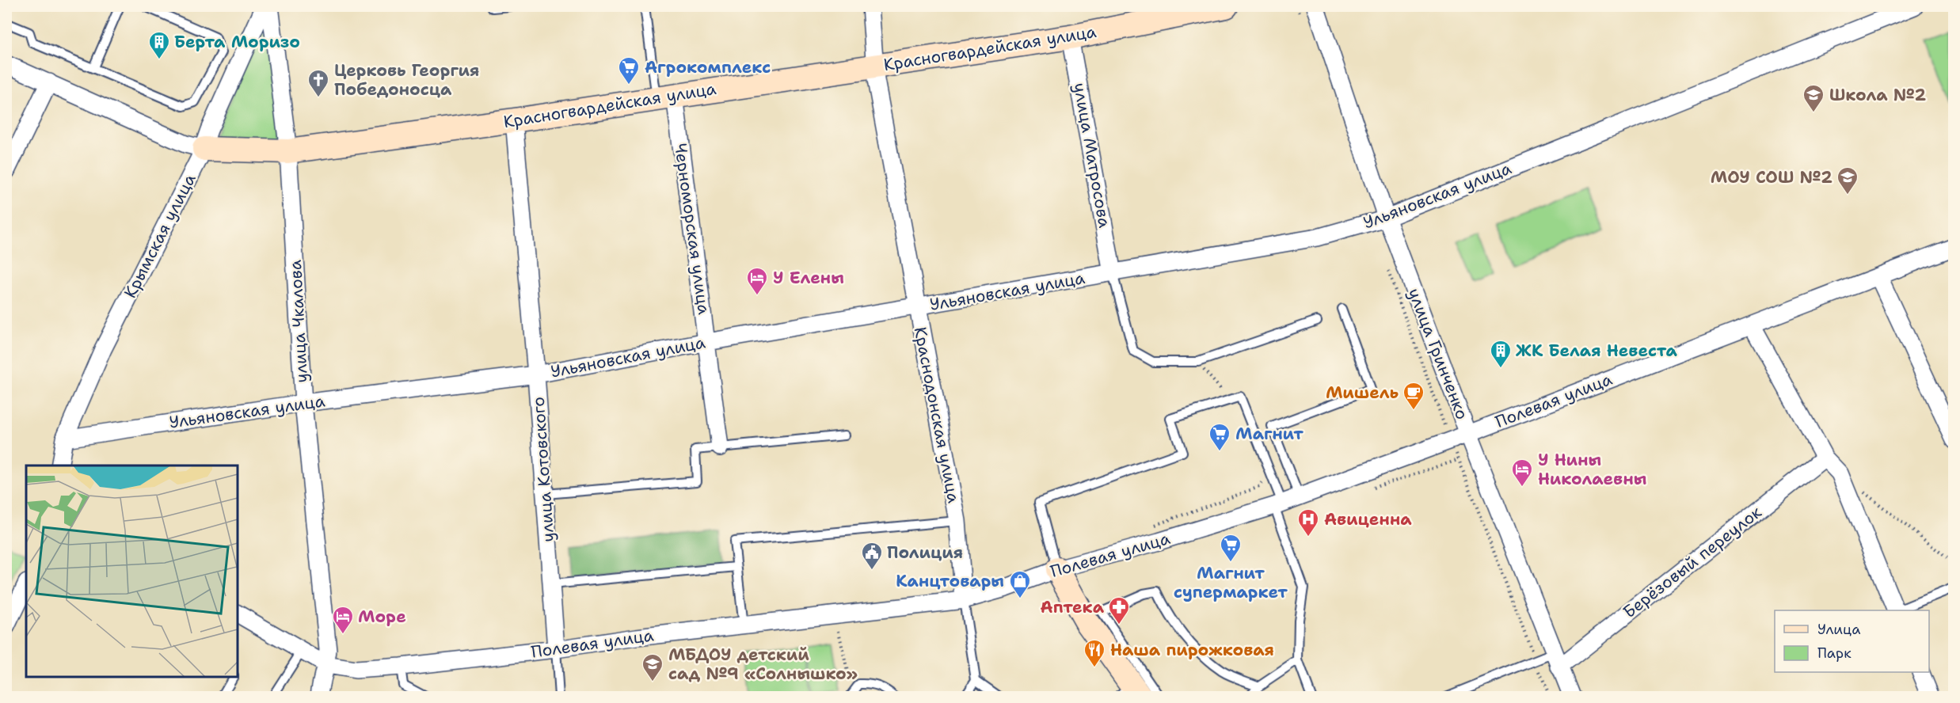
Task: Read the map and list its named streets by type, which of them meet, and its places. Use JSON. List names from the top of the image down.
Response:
{
  "streets": {
    "street": [
      "Красногвардейская улица",
      "улица Матросова",
      "Ульяновская улица",
      "Черноморская улица",
      "Крымская улица",
      "улица Чкалова",
      "улица Гринченко",
      "Полевая улица",
      "Краснодонская улица",
      "улица Котовского",
      "Берёзовый переулок"
    ]
  },
  "crossings": [
    ["Красногвардейская улица", "улица Матросова"],
    ["Красногвардейская улица", "Черноморская улица"],
    ["Красногвардейская улица", "Крымская улица"],
    ["Красногвардейская улица", "улица Чкалова"],
    ["Красногвардейская улица", "Краснодонская улица"],
    ["Красногвардейская улица", "улица Котовского"],
    ["улица Матросова", "Ульяновская улица"],
    ["Ульяновская улица", "Черноморская улица"],
    ["Ульяновская улица", "Крымская улица"],
    ["Ульяновская улица", "улица Чкалова"],
    ["Ульяновская улица", "улица Гринченко"],
    ["Ульяновская улица", "Краснодонская улица"],
    ["Ульяновская улица", "улица Котовского"],
    ["улица Чкалова", "Полевая улица"],
    ["улица Гринченко", "Полевая улица"],
    ["улица Гринченко", "Берёзовый переулок"],
    ["Полевая улица", "Краснодонская улица"],
    ["Полевая улица", "улица Котовского"]
  ],
  "places": {
    "building": ["Берта Моризо", "ЖК Белая Невеста"],
    "supermarket": ["Агрокомплекс", "Магнит", "Магнит супермаркет"],
    "church": ["Церковь Георгия Победоносца"],
    "school or university": ["Школа №2", "МОУ СОШ №2", "МБДОУ детский сад №9 «Солнышко»"],
    "hotel": ["У Елены", "У Нины Николаевны", "Море"],
    "cafe": ["Мишель"],
    "hospital": ["Авиценна"],
    "public building": ["Полиция"],
    "shop": ["Канцтовары"],
    "pharmacy": ["Аптека"],
    "restaurant": ["Наша пирожковая"]
  },
  "legend": ["Улица", "Парк"]
}
